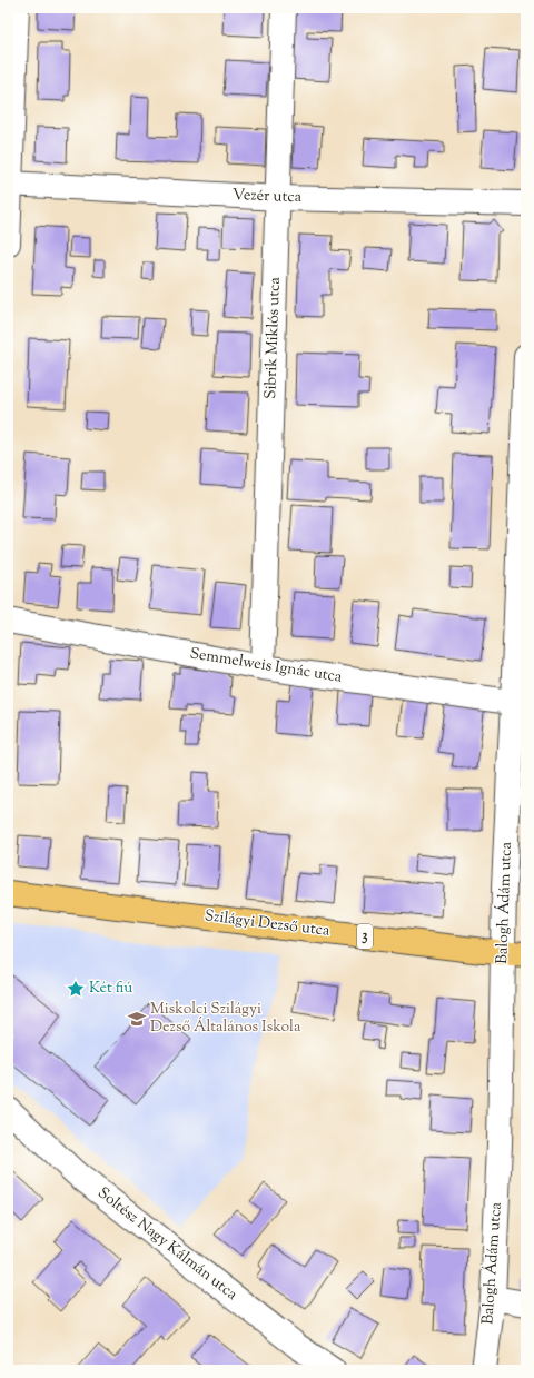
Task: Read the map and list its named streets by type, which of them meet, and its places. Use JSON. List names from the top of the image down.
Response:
{
  "streets": {
    "main road": ["Szilágyi Dezső utca", "3"],
    "street": [
      "Vezér utca",
      "Sibrik Miklós utca",
      "Semmelweis Ignác utca",
      "Balogh Ádám utca",
      "Soltész Nagy Kálmán utca"
    ]
  },
  "crossings": [
    ["Vezér utca", "Sibrik Miklós utca"],
    ["Sibrik Miklós utca", "Semmelweis Ignác utca"],
    ["Semmelweis Ignác utca", "Balogh Ádám utca"],
    ["Balogh Ádám utca", "Szilágyi Dezső utca"]
  ],
  "places": {
    "place": ["Két fiú"],
    "school or university": ["Miskolci Szilágyi Dezső Általános Iskola"]
  }
}
